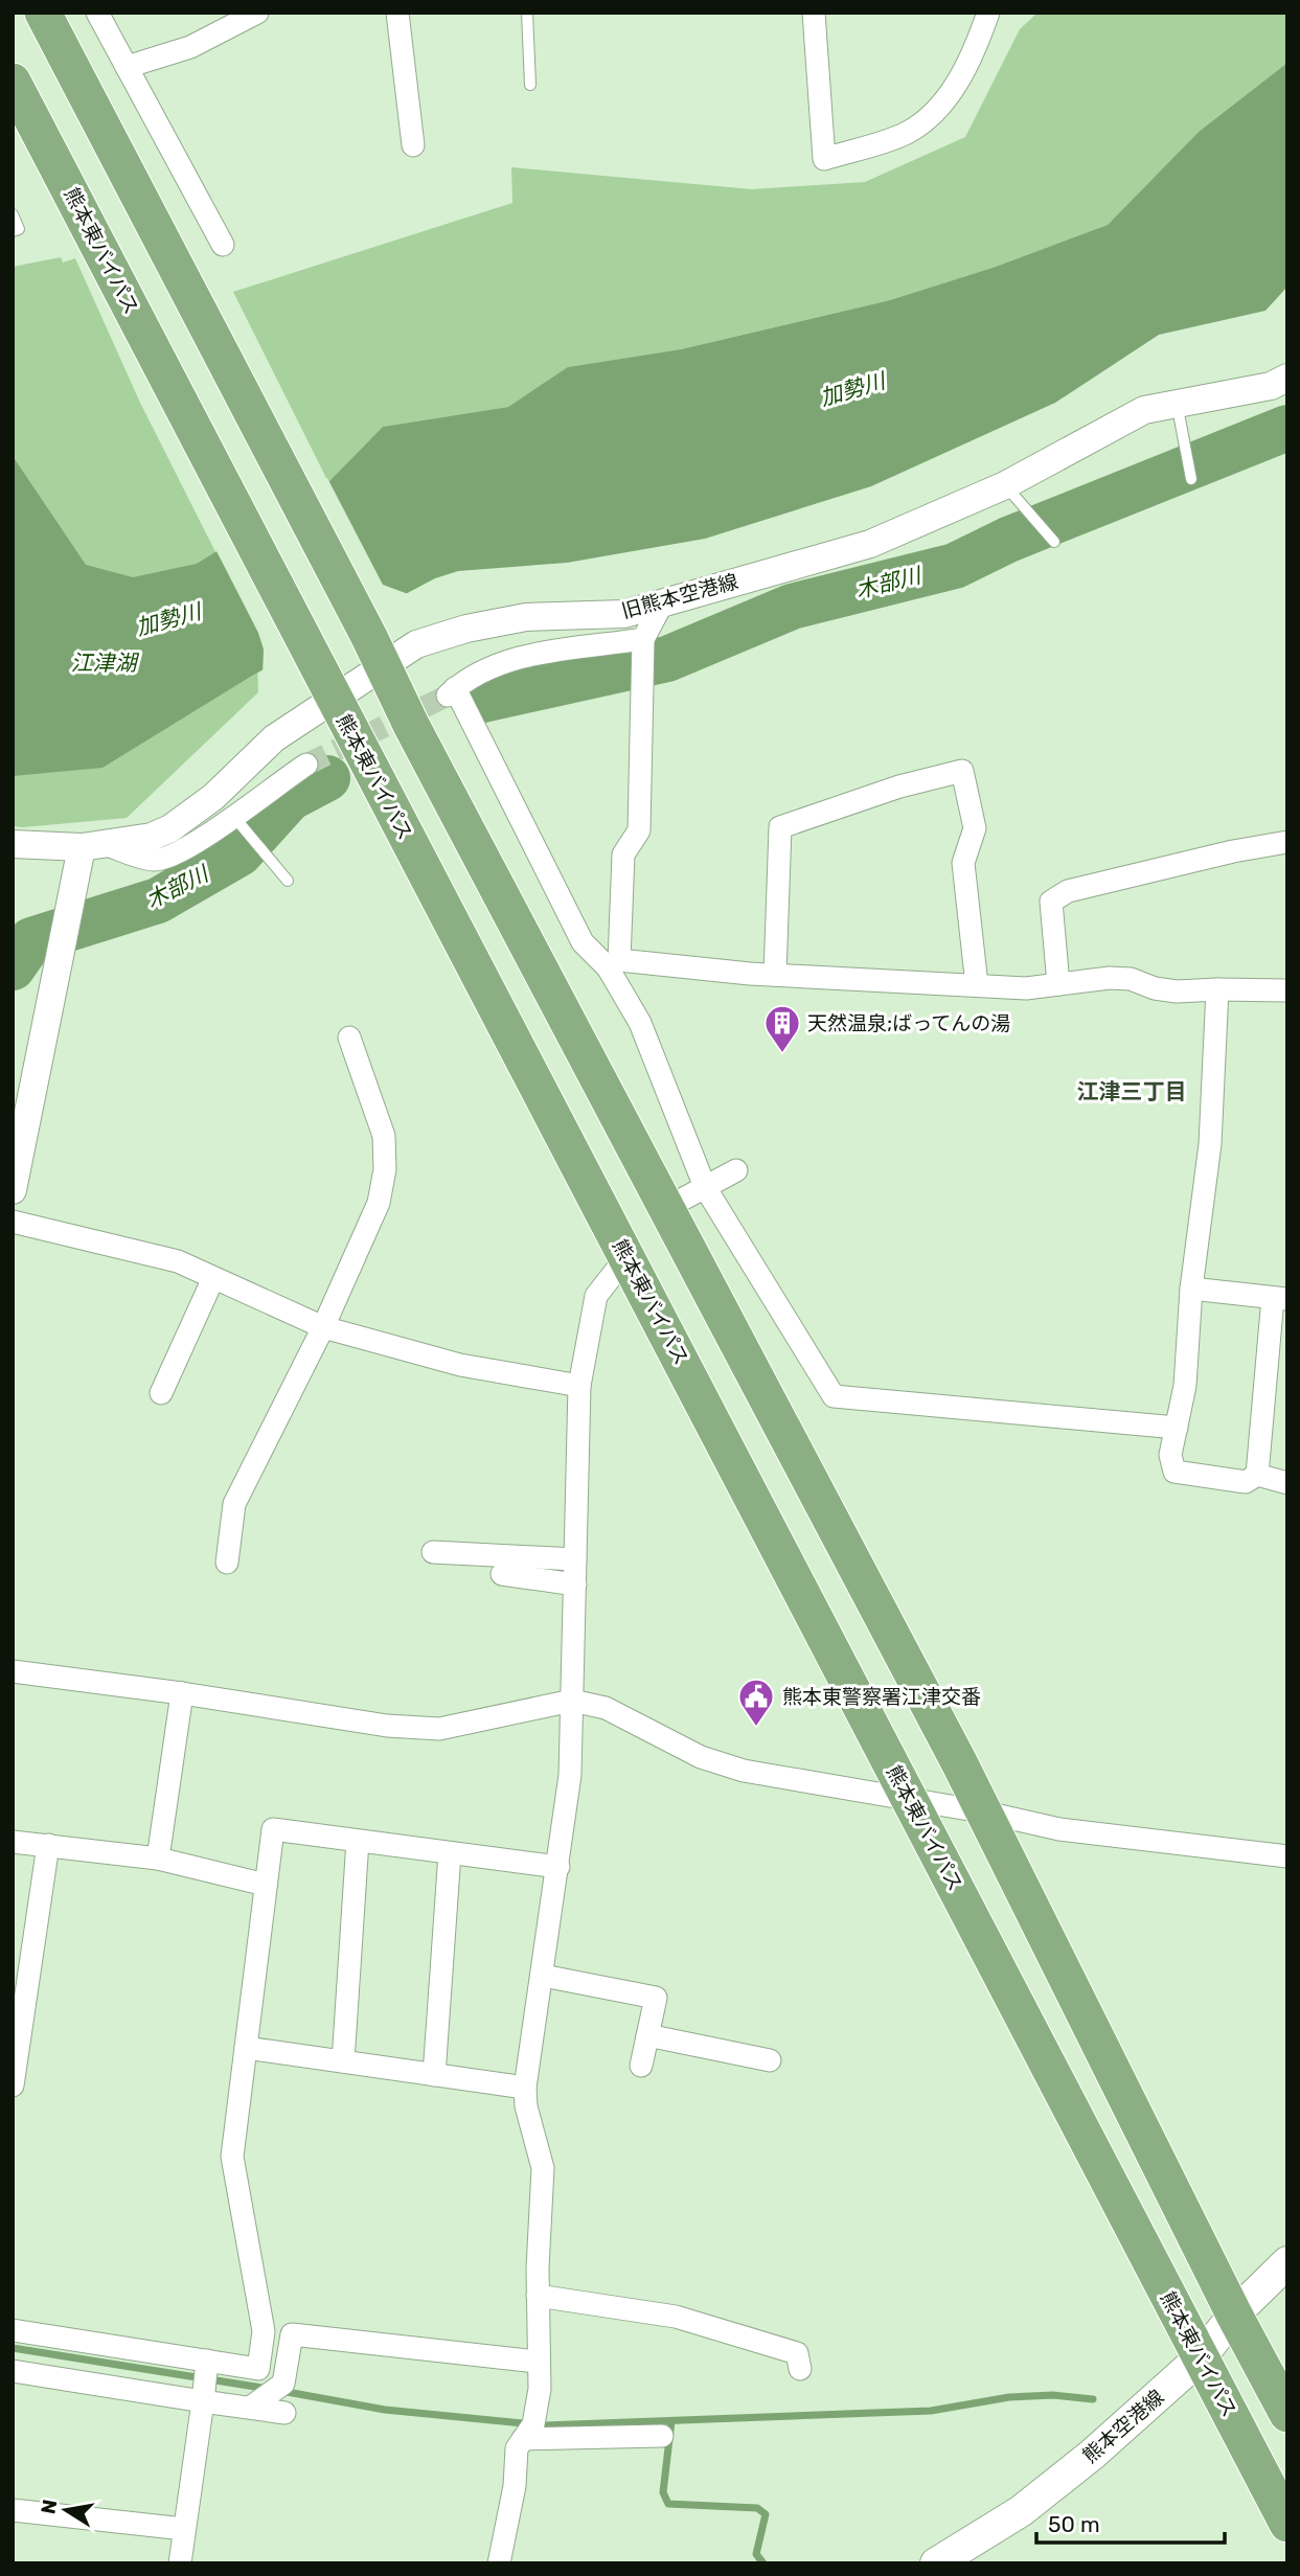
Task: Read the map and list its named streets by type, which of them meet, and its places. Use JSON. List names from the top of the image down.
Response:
{
  "streets": {
    "highway": ["熊本東バイパス"],
    "main road": ["熊本空港線"],
    "street": ["旧熊本空港線"]
  },
  "crossings": [
    ["熊本東バイパス", "旧熊本空港線"],
    ["熊本東バイパス", "熊本空港線"]
  ],
  "districts": ["江津三丁目"],
  "water": ["加勢川", "木部川", "江津湖"],
  "places": {
    "building": ["天然温泉;ばってんの湯"],
    "public building": ["熊本東警察署江津交番"]
  },
  "scale_bar": "50 m",
  "north": "left"
}
